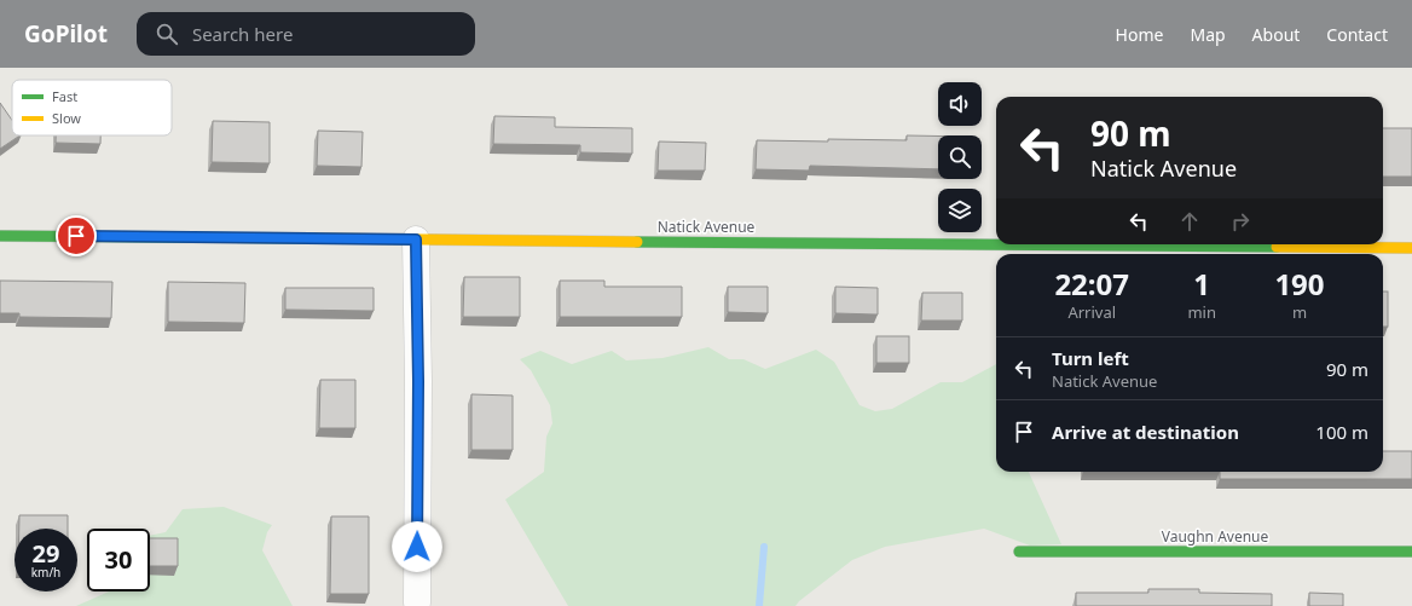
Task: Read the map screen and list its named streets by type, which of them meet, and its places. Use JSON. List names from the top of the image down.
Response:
{
  "streets": {
    "street": ["Natick Avenue", "Vaughn Avenue"]
  },
  "legend": ["Fast", "Slow"],
  "page": {
    "header": "GoPilot",
    "search": "Search here",
    "nav": [
      "Home",
      "Map",
      "About",
      "Contact"
    ],
    "turn": ["90 m", "Natick Avenue"],
    "eta": [
      "22:07",
      "Arrival",
      "1",
      "min",
      "190",
      "m"
    ],
    "list": [
      {
        "name": "Turn left",
        "note": "Natick Avenue",
        "value": "90 m"
      },
      {
        "name": "Arrive at destination",
        "value": "100 m"
      }
    ],
    "speed": "29 km/h",
    "limit": "30"
  }
}
